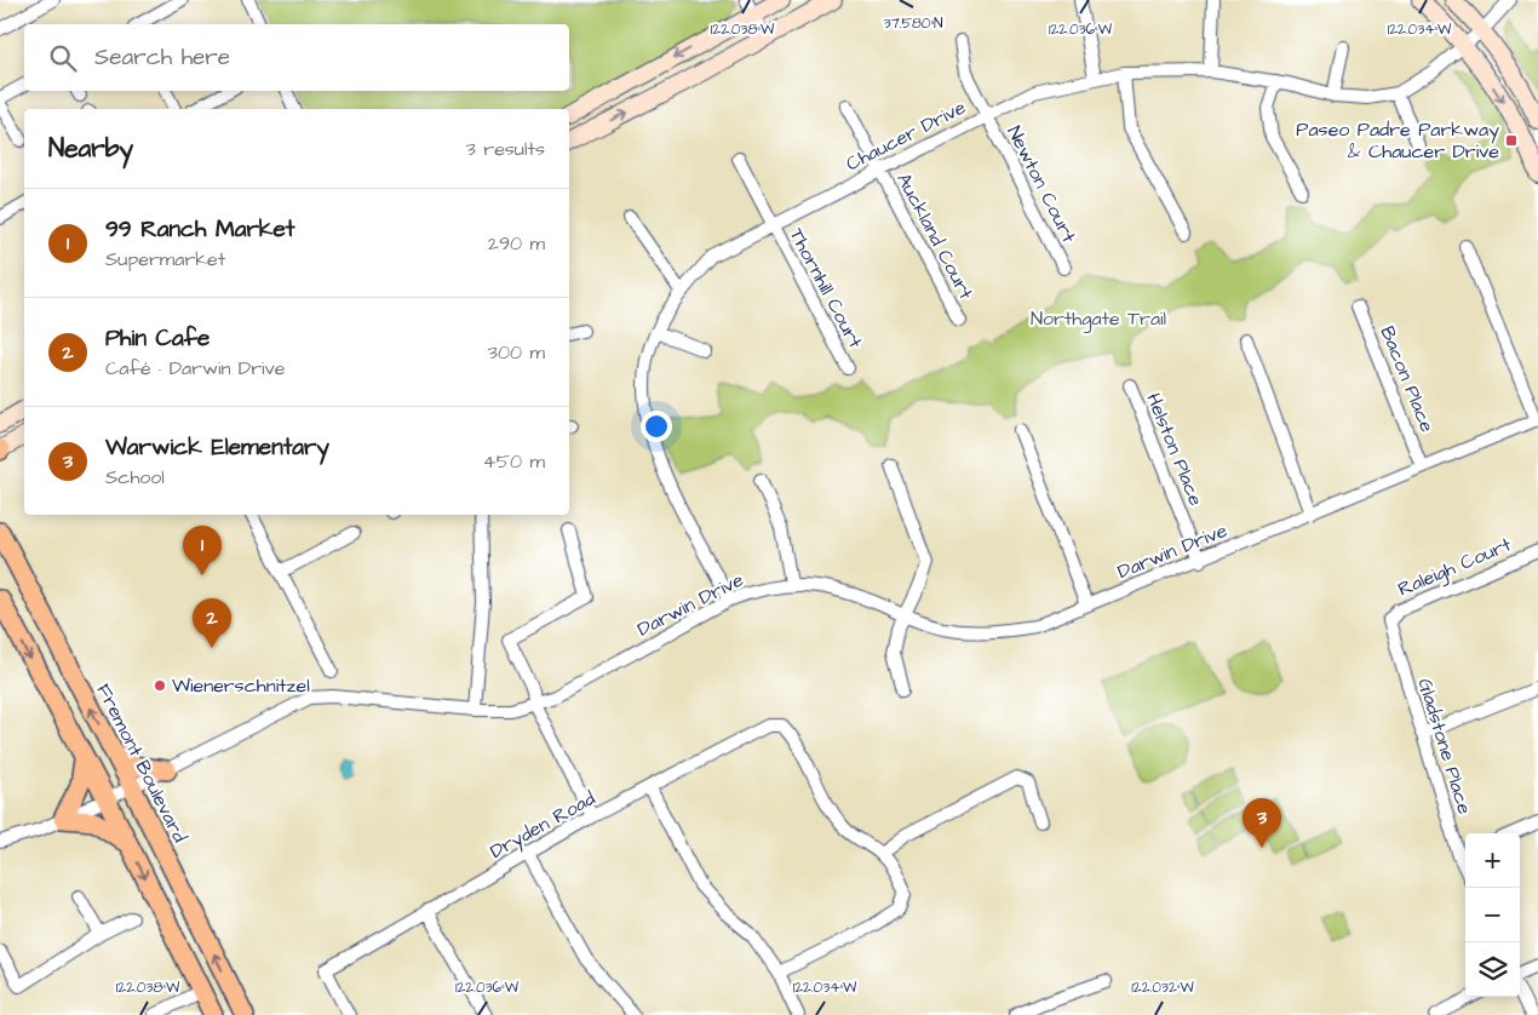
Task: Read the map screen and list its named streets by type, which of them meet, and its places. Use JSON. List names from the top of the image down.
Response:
{
  "streets": {
    "main road": ["Fremont Boulevard"],
    "street": [
      "Chaucer Drive",
      "Newton Court",
      "Auckland Court",
      "Thornhill Court",
      "Bacon Place",
      "Helston Place",
      "Darwin Drive",
      "Raleigh Court",
      "Gladstone Place",
      "Dryden Road"
    ]
  },
  "crossings": [
    ["Chaucer Drive", "Newton Court"],
    ["Chaucer Drive", "Auckland Court"],
    ["Chaucer Drive", "Thornhill Court"],
    ["Chaucer Drive", "Darwin Drive"],
    ["Bacon Place", "Darwin Drive"],
    ["Helston Place", "Darwin Drive"],
    ["Darwin Drive", "Fremont Boulevard"],
    ["Raleigh Court", "Gladstone Place"]
  ],
  "parks": ["Northgate Trail"],
  "places": {
    "transit": ["Paseo Padre Parkway & Chaucer Drive"],
    "other": ["Wienerschnitzel"]
  },
  "page": {
    "search": "Search here",
    "heading": ["Nearby", "3 results"],
    "list": [
      {
        "mark": "1",
        "name": "99 Ranch Market",
        "note": "Supermarket",
        "value": "290 m"
      },
      {
        "mark": "2",
        "name": "Phin Cafe",
        "note": "Café · Darwin Drive",
        "value": "300 m"
      },
      {
        "mark": "3",
        "name": "Warwick Elementary",
        "note": "School",
        "value": "450 m"
      }
    ],
    "pins": ["1", "2", "3"],
    "map_buttons": ["+", "−"]
  },
  "coordinates": [
    "37.580°N",
    "122.038°W",
    "122.036°W",
    "122.034°W",
    "122.032°W"
  ]
}
